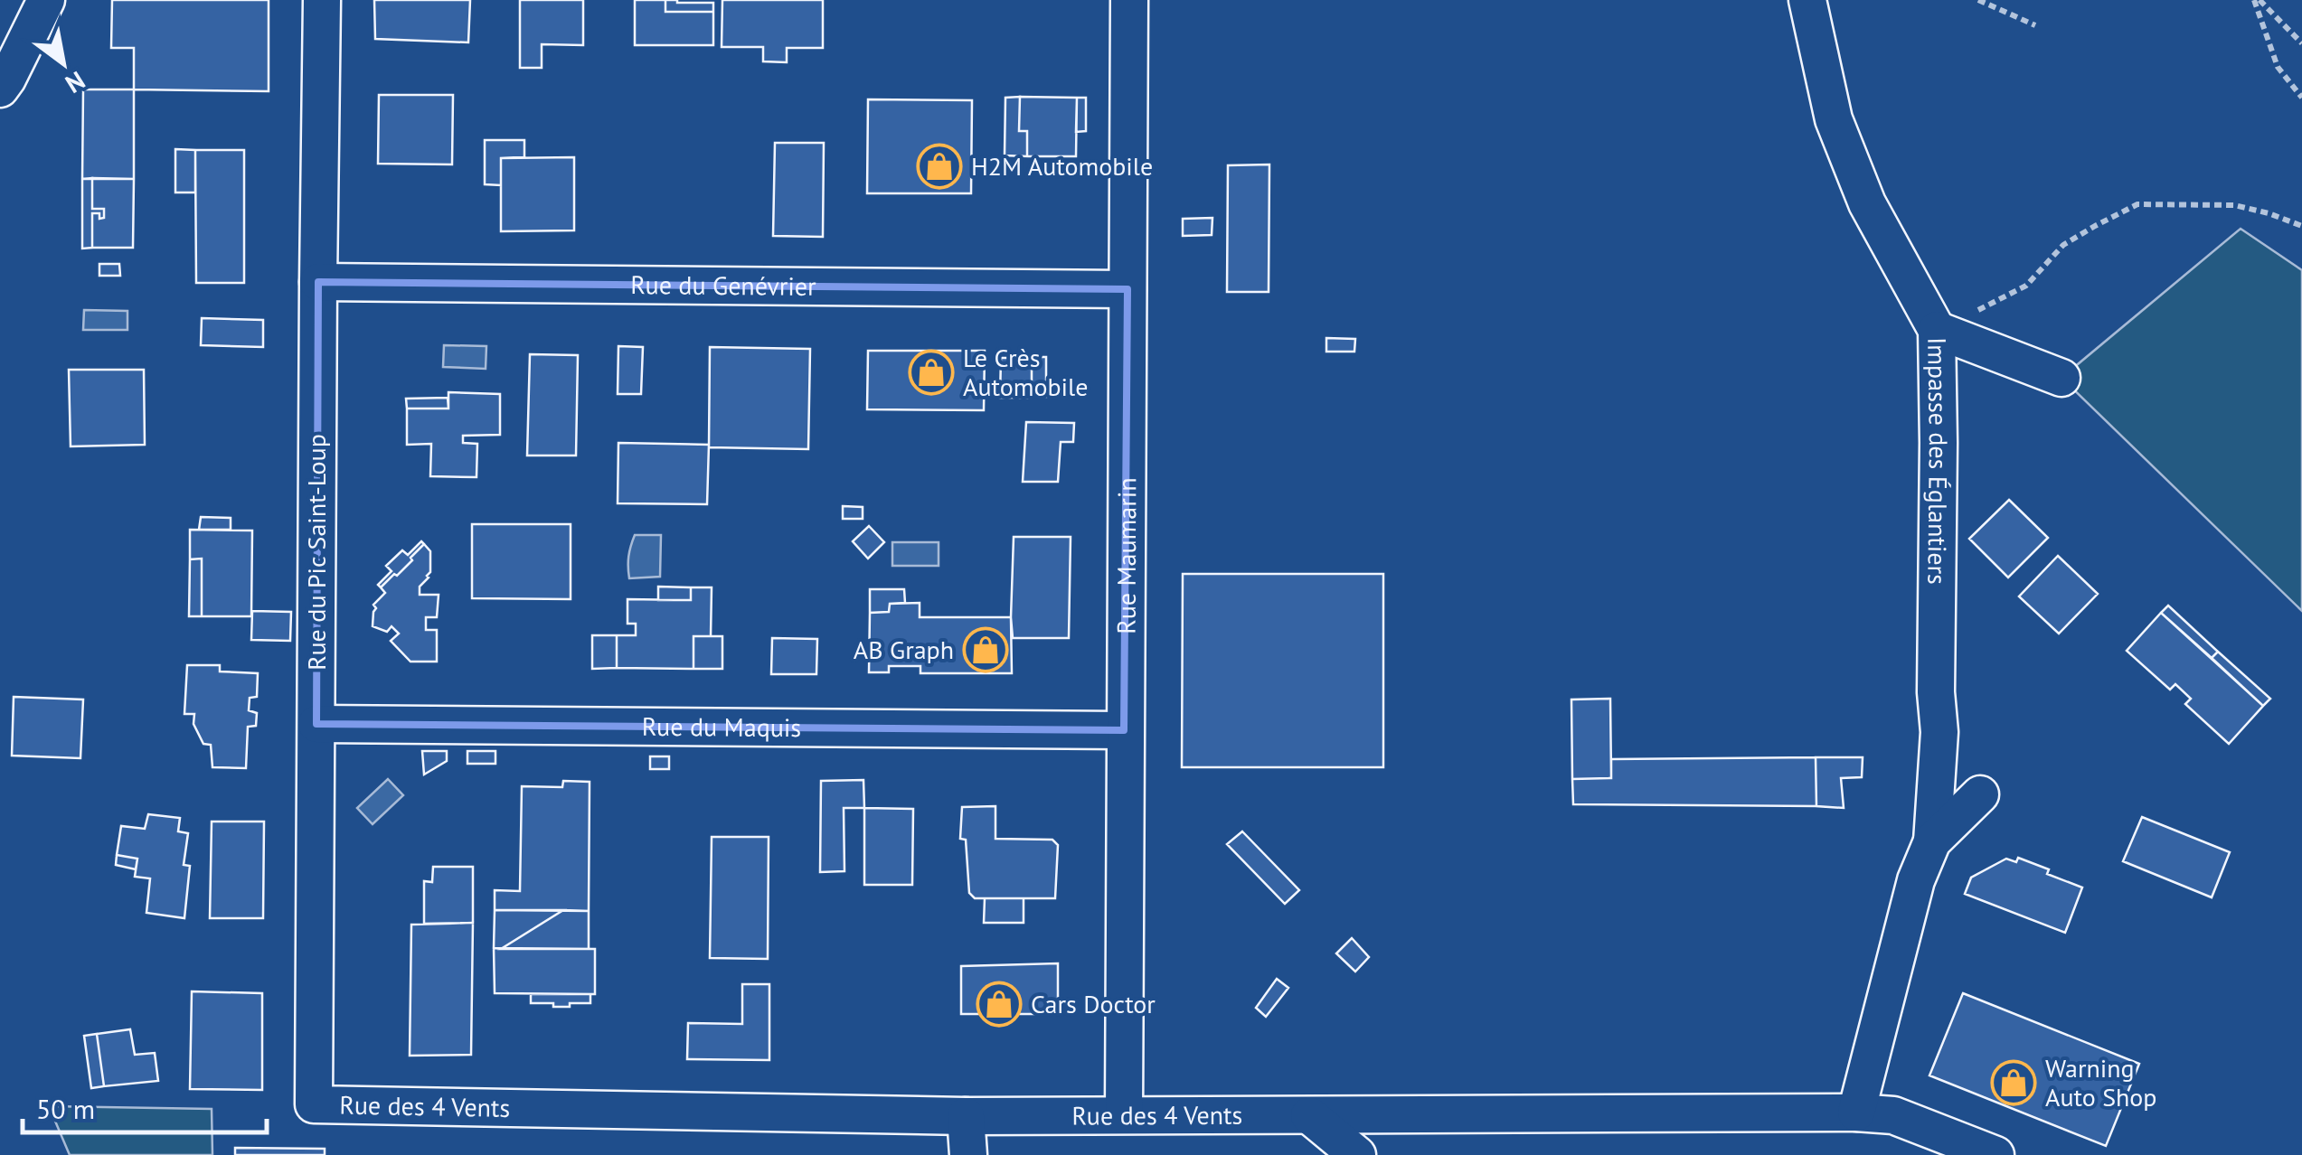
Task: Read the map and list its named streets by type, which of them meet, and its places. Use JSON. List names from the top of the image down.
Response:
{
  "streets": {
    "street": [
      "Rue du Genévrier",
      "Impasse des Églantiers",
      "Rue du Pic Saint-Loup",
      "Rue Maumarin",
      "Rue du Maquis",
      "Rue des 4 Vents"
    ]
  },
  "crossings": [
    ["Rue du Genévrier", "Rue du Pic Saint-Loup"],
    ["Rue du Genévrier", "Rue Maumarin"],
    ["Impasse des Églantiers", "Rue des 4 Vents"],
    ["Rue du Pic Saint-Loup", "Rue du Maquis"],
    ["Rue du Pic Saint-Loup", "Rue des 4 Vents"],
    ["Rue Maumarin", "Rue du Maquis"],
    ["Rue Maumarin", "Rue des 4 Vents"]
  ],
  "places": {
    "shop": [
      "H2M Automobile",
      "Le Crès Automobile",
      "AB Graph",
      "Cars Doctor",
      "Warning Auto Shop"
    ]
  },
  "scale_bar": "50 m",
  "north": "bottom right"
}
